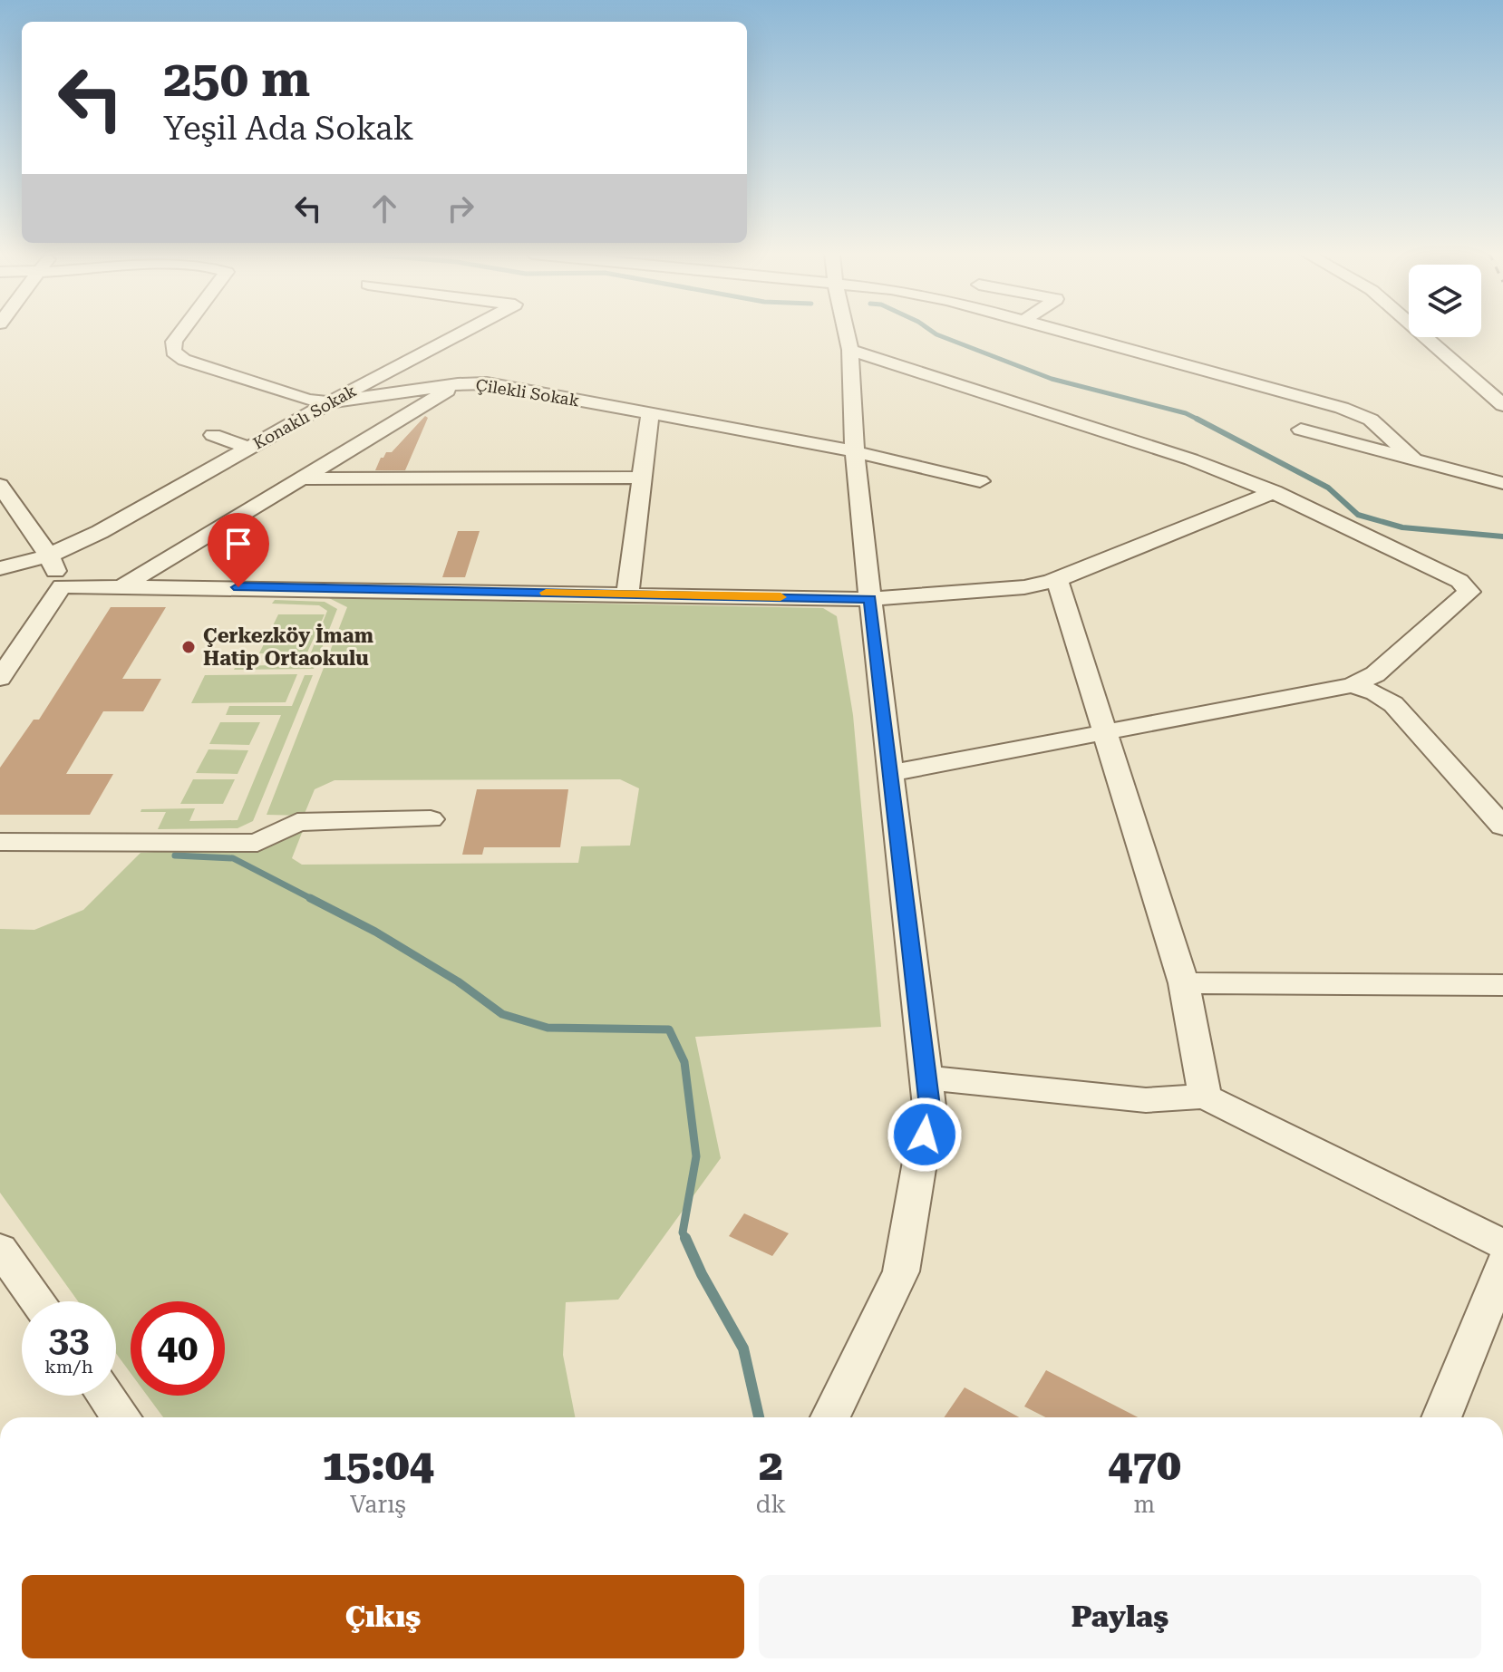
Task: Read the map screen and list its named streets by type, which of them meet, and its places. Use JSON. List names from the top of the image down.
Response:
{
  "streets": {
    "street": ["Çilekli Sokak", "Konaklı Sokak"]
  },
  "crossings": [
    ["Çilekli Sokak", "Konaklı Sokak"]
  ],
  "places": ["Çerkezköy İmam Hatip Ortaokulu"],
  "page": {
    "turn": ["250 m", "Yeşil Ada Sokak"],
    "speed": "33 km/h",
    "limit": "40",
    "eta": [
      "15:04",
      "Varış",
      "2",
      "dk",
      "470",
      "m"
    ],
    "buttons": ["Çıkış", "Paylaş"]
  }
}
